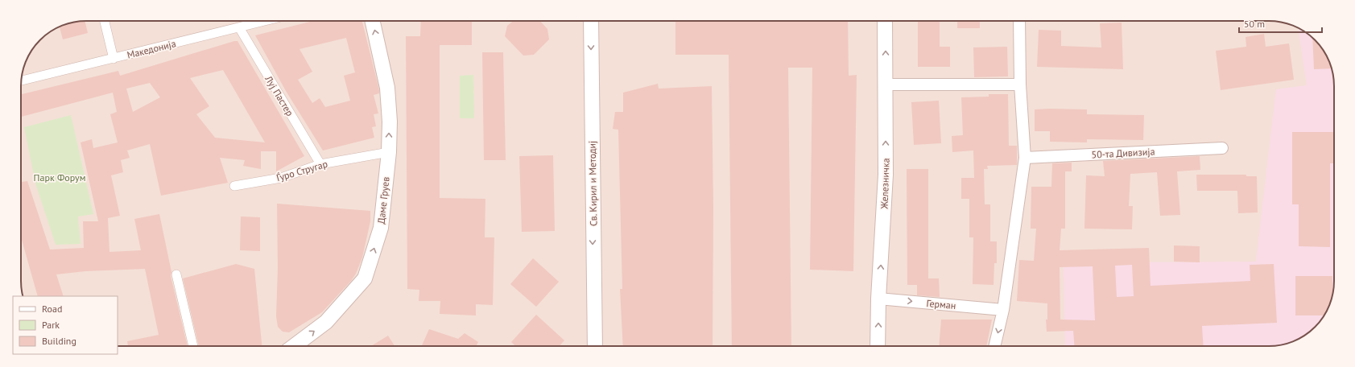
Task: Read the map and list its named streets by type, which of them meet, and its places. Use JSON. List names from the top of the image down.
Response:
{
  "streets": {
    "street": [
      "Македонија",
      "Луј Пастер",
      "50-та Дивизија",
      "Ѓуро Стругар",
      "Св. Кирил и Методиј",
      "Железничка",
      "Даме Груев",
      "Герман"
    ]
  },
  "crossings": [
    ["Македонија", "Луј Пастер"],
    ["Луј Пастер", "Ѓуро Стругар"],
    ["Ѓуро Стругар", "Даме Груев"],
    ["Железничка", "Герман"]
  ],
  "one_way": ["Св. Кирил и Методиј", "Даме Груев", "Герман"],
  "parks": ["Парк Форум"],
  "legend": ["Road", "Park", "Building"],
  "scale_bar": "50 m"
}
